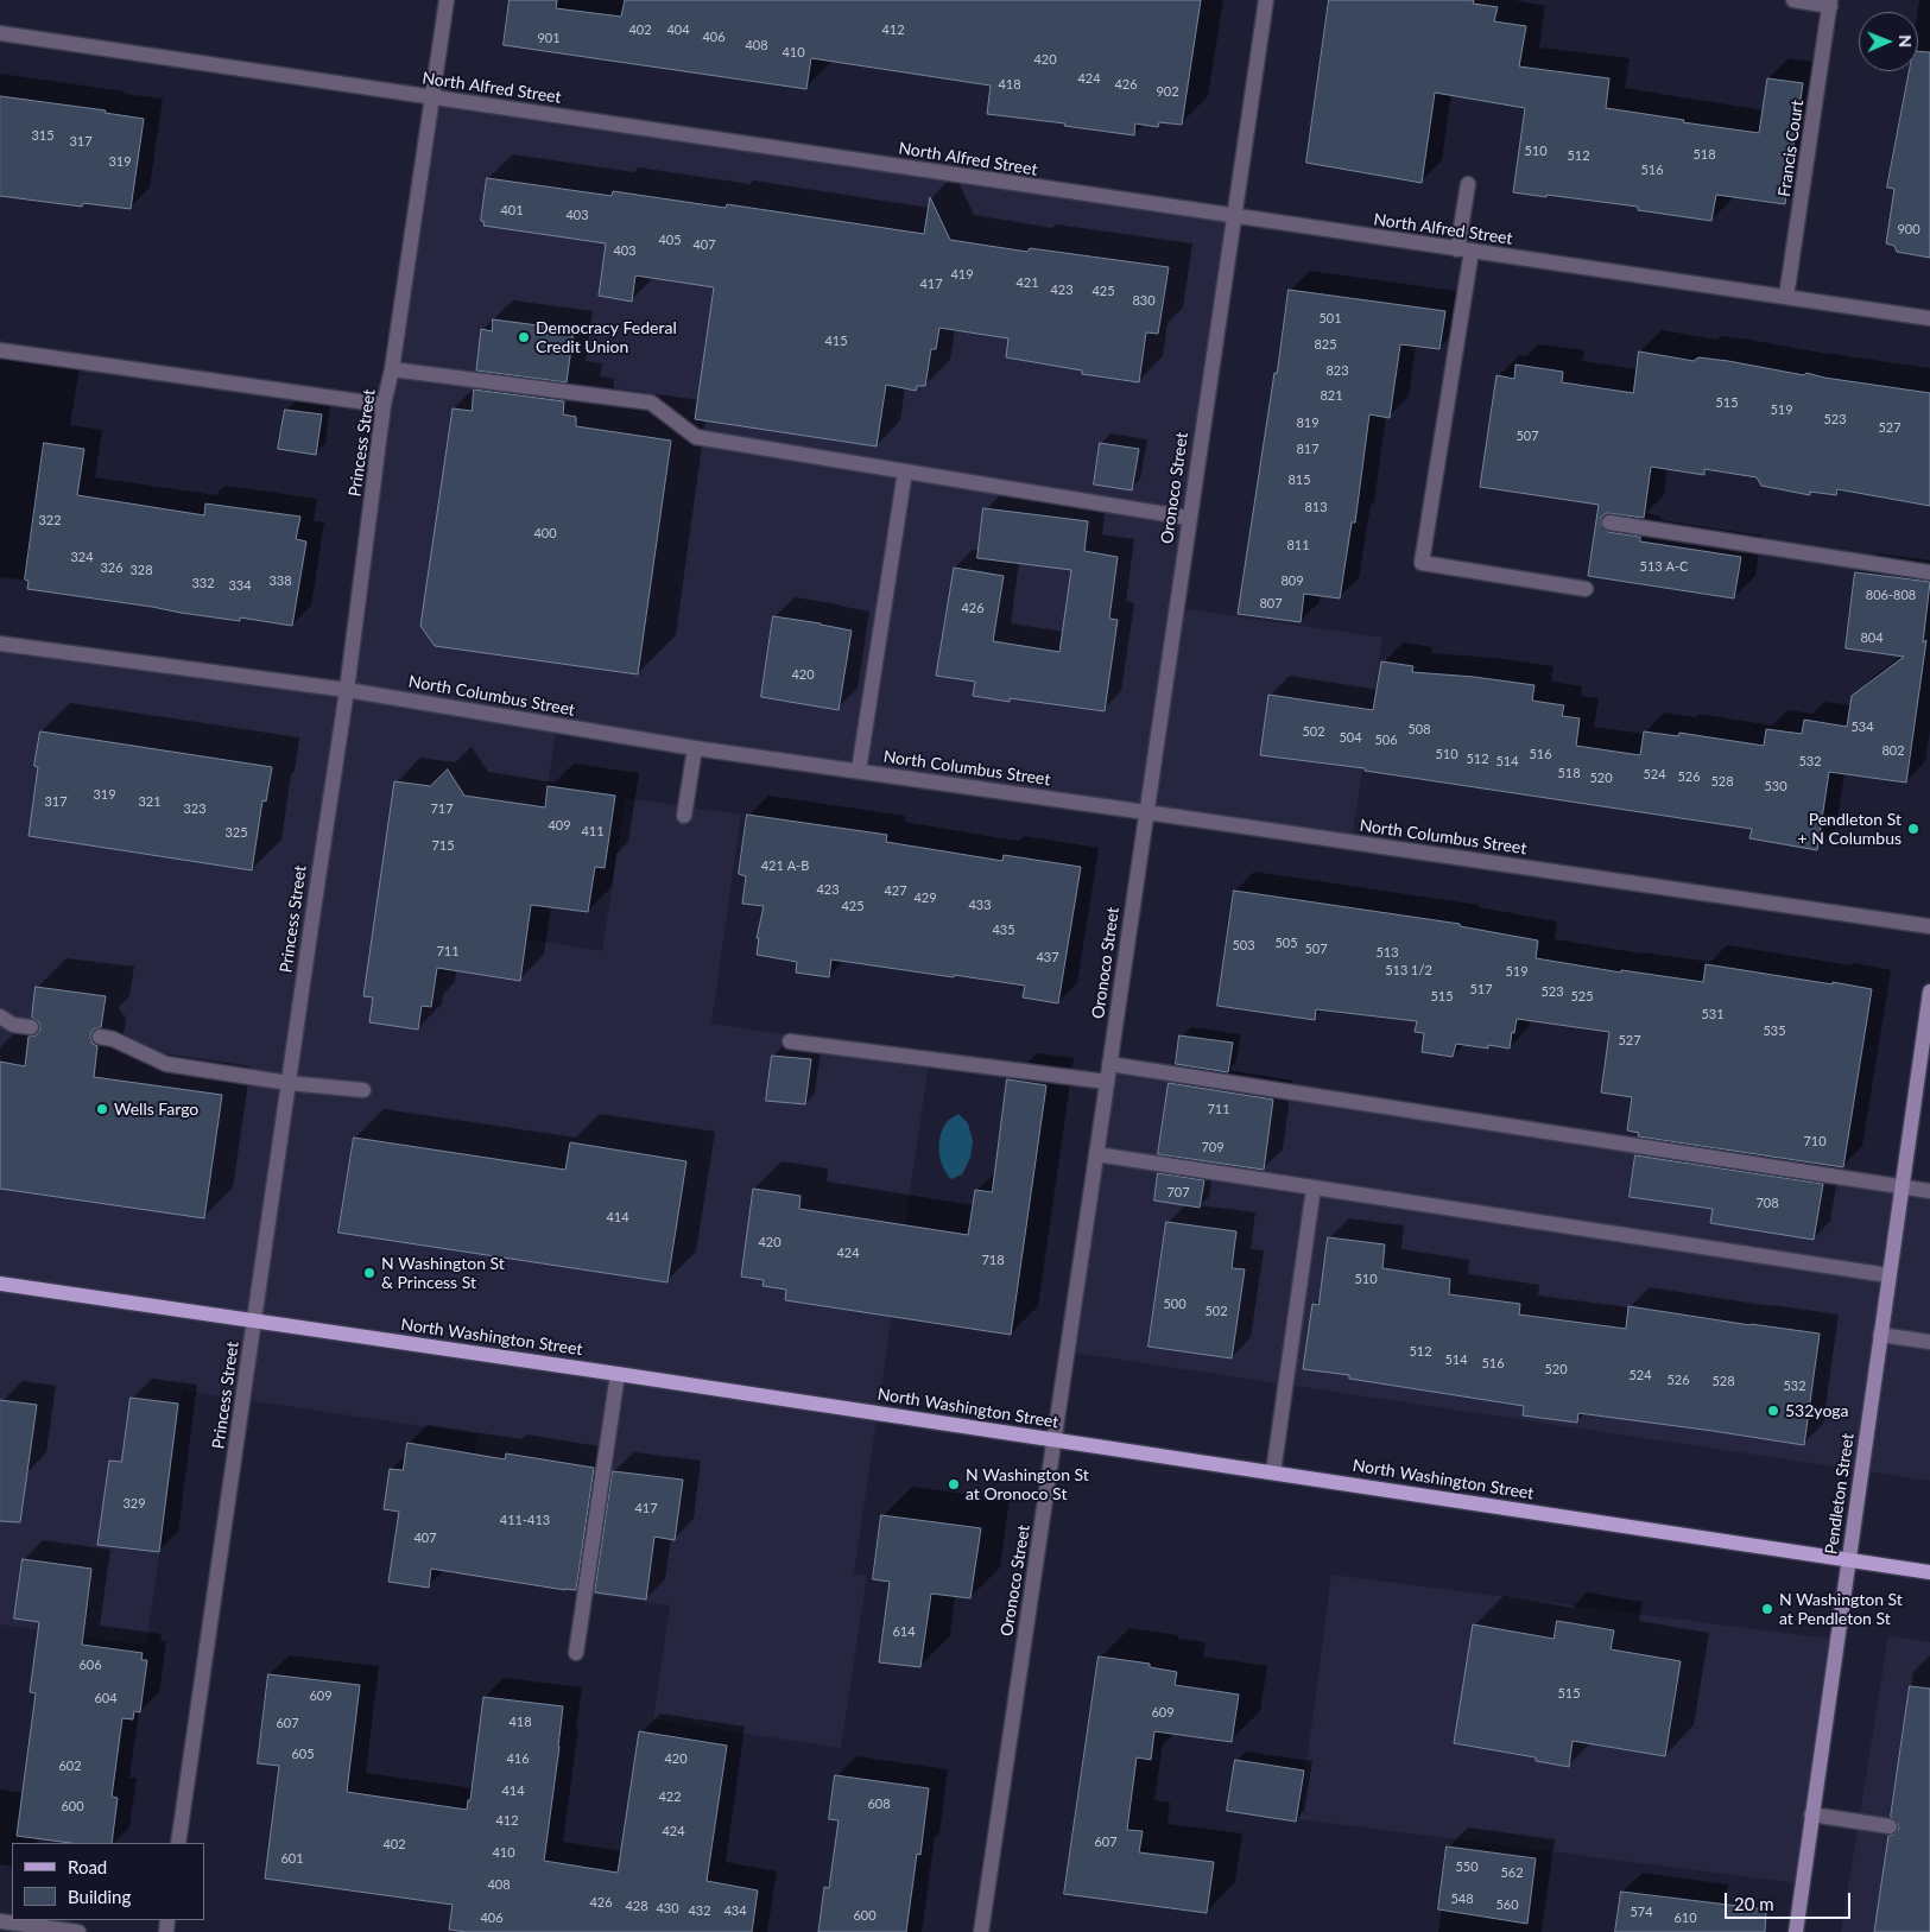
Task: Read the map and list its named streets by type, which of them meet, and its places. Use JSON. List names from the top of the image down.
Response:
{
  "streets": {
    "main road": ["North Washington Street", "Pendleton Street"],
    "street": [
      "North Alfred Street",
      "Francis Court",
      "Princess Street",
      "Oronoco Street",
      "North Columbus Street"
    ]
  },
  "crossings": [
    ["North Alfred Street", "Francis Court"],
    ["North Alfred Street", "Princess Street"],
    ["North Alfred Street", "Oronoco Street"],
    ["Princess Street", "North Columbus Street"],
    ["Princess Street", "North Washington Street"],
    ["Oronoco Street", "North Columbus Street"],
    ["Oronoco Street", "North Washington Street"],
    ["North Washington Street", "Pendleton Street"]
  ],
  "places": [
    "Democracy Federal Credit Union",
    "Pendleton St + N Columbus",
    "Wells Fargo",
    "N Washington St & Princess St",
    "532yoga",
    "N Washington St at Oronoco St",
    "N Washington St at Pendleton St"
  ],
  "house_numbers": [
    "402",
    "404",
    "412",
    "406",
    "901",
    "408",
    "410",
    "420",
    "424",
    "418",
    "426",
    "902",
    "315",
    "317",
    "510",
    "518",
    "512",
    "319",
    "516",
    "401",
    "403",
    "900",
    "405",
    "407",
    "403",
    "419",
    "421",
    "417",
    "423",
    "425",
    "830",
    "501",
    "415",
    "825",
    "823",
    "821",
    "515",
    "519",
    "523",
    "819",
    "527",
    "507",
    "817",
    "815",
    "813",
    "322",
    "400",
    "811",
    "324",
    "513 A-C",
    "326",
    "328",
    "338",
    "809",
    "332",
    "334",
    "806-808",
    "807",
    "426",
    "804",
    "420",
    "534",
    "508",
    "502",
    "504",
    "506",
    "802",
    "510",
    "516",
    "512",
    "514",
    "532",
    "518",
    "524",
    "526",
    "520",
    "528",
    "530",
    "319",
    "317",
    "321",
    "323",
    "717",
    "409",
    "411",
    "325",
    "715",
    "421 A-B",
    "423",
    "427",
    "429",
    "433",
    "425",
    "435",
    "505",
    "503",
    "507",
    "711",
    "513",
    "437",
    "513 1/2",
    "519",
    "517",
    "523",
    "515",
    "525",
    "531",
    "535",
    "527",
    "711",
    "710",
    "709",
    "707",
    "708",
    "414",
    "420",
    "424",
    "718",
    "510",
    "500",
    "502",
    "512",
    "514",
    "516",
    "520",
    "524",
    "526",
    "528",
    "532",
    "329",
    "417",
    "411-413",
    "407",
    "614",
    "606",
    "515",
    "609",
    "604",
    "609",
    "418",
    "607",
    "605",
    "416",
    "420",
    "602",
    "414",
    "422",
    "608",
    "600",
    "412",
    "424",
    "607",
    "402",
    "410",
    "601",
    "550",
    "562",
    "408",
    "548",
    "426",
    "560",
    "428",
    "430",
    "432",
    "434",
    "574",
    "600",
    "406",
    "610"
  ],
  "legend": ["Road", "Building"],
  "scale_bar": "20 m",
  "north": "right"
}
